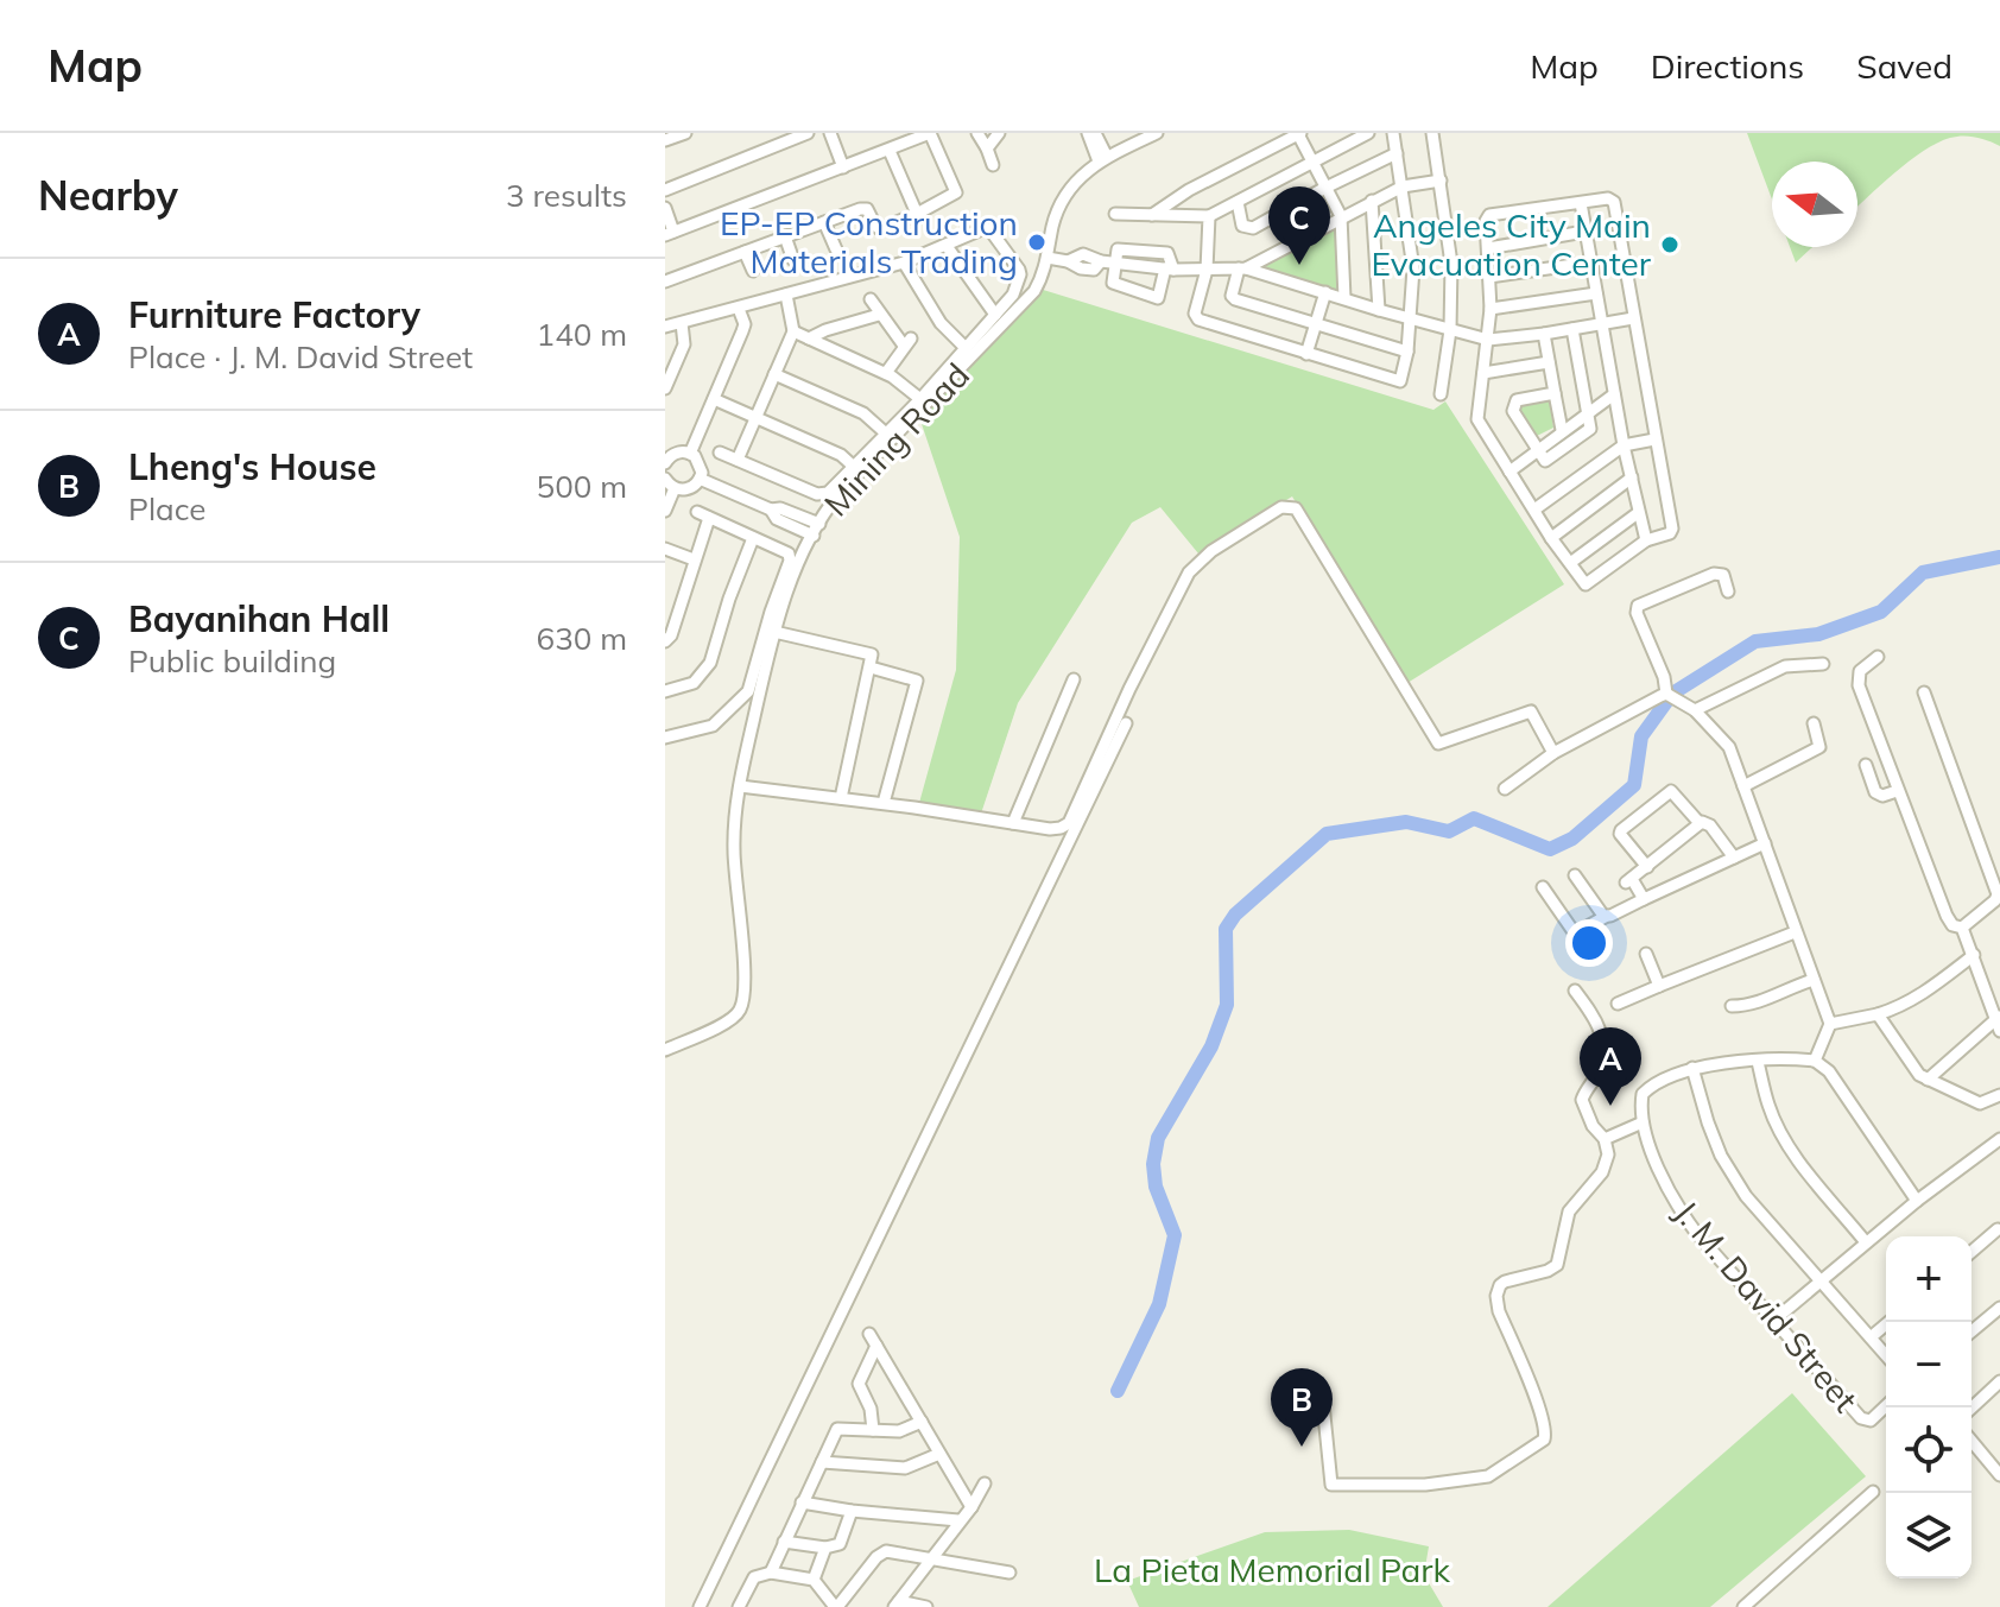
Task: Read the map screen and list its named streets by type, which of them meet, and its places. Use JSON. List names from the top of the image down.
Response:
{
  "streets": {
    "street": ["Mining Road", "J. M. David Street"]
  },
  "parks": ["La Pieta Memorial Park"],
  "places": ["EP-EP Construction Materials Trading", "Angeles City Main Evacuation Center"],
  "north": "left",
  "page": {
    "header": "Map",
    "nav": ["Map", "Directions", "Saved"],
    "heading": ["Nearby", "3 results"],
    "pins": ["C", "A", "B"],
    "list": [
      {
        "mark": "A",
        "name": "Furniture Factory",
        "note": "Place · J. M. David Street",
        "value": "140 m"
      },
      {
        "mark": "B",
        "name": "Lheng's House",
        "note": "Place",
        "value": "500 m"
      },
      {
        "mark": "C",
        "name": "Bayanihan Hall",
        "note": "Public building",
        "value": "630 m"
      }
    ],
    "map_buttons": ["+", "−"]
  }
}
